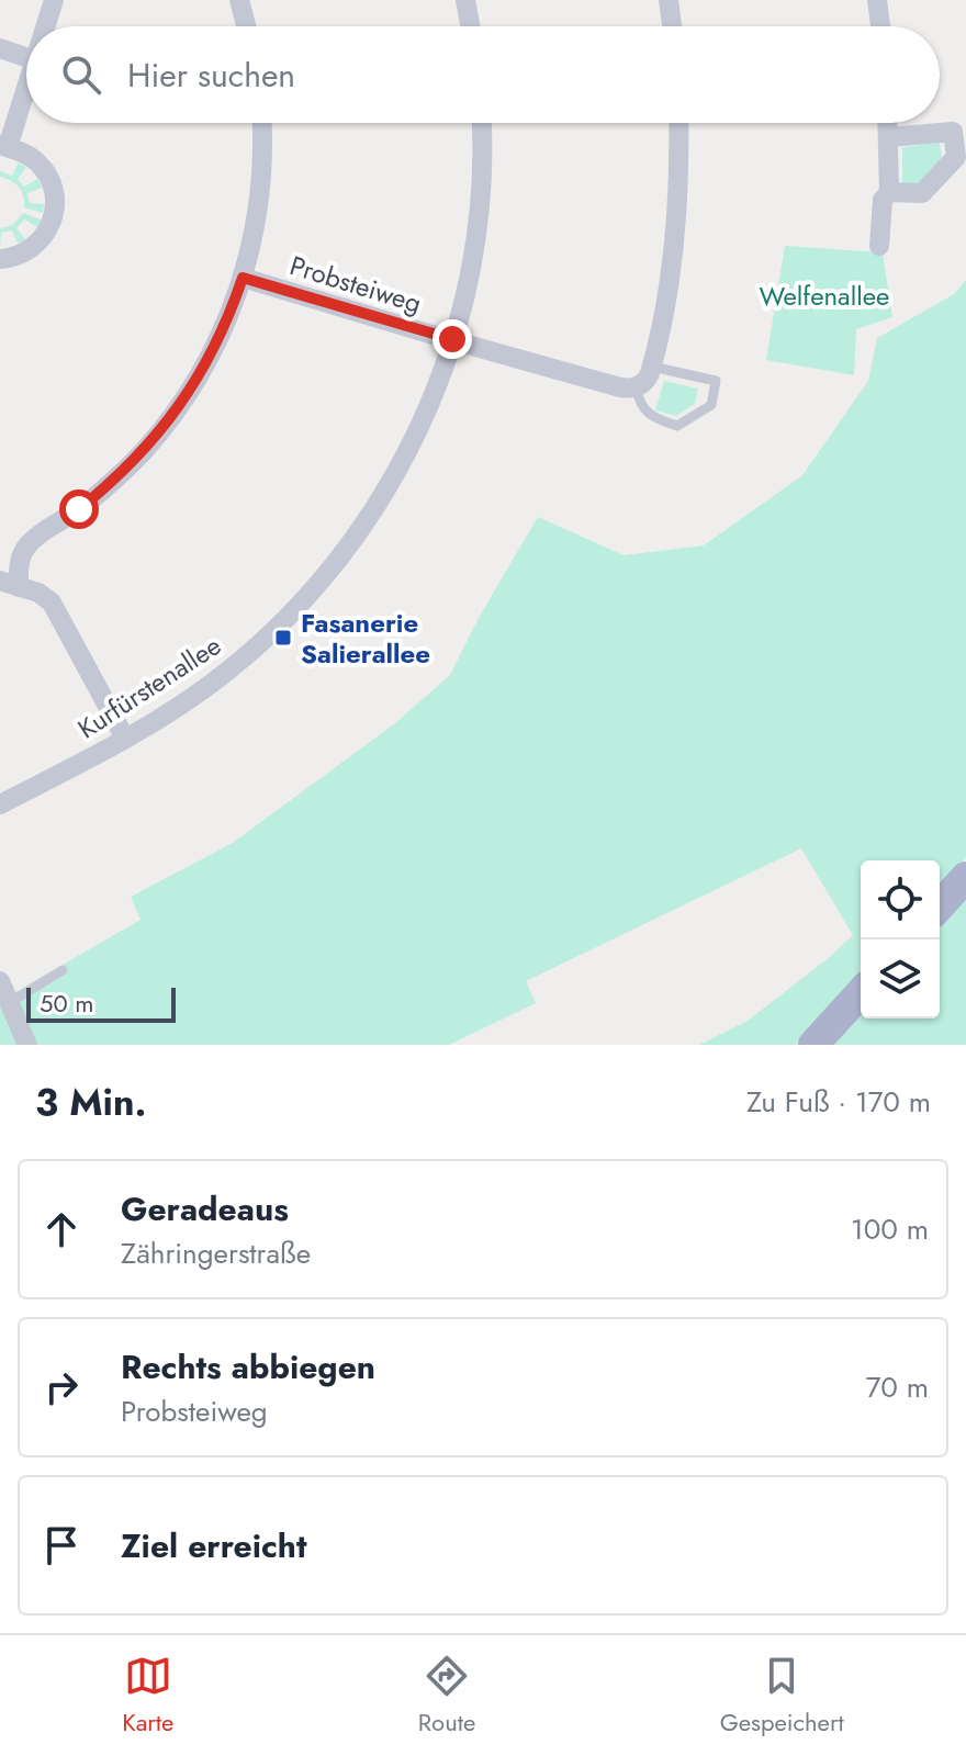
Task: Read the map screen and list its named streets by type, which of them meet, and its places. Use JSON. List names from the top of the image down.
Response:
{
  "streets": {
    "street": ["Probsteiweg", "Kurfürstenallee"]
  },
  "crossings": [
    ["Probsteiweg", "Kurfürstenallee"]
  ],
  "parks": ["Welfenallee"],
  "places": {
    "transit": ["Fasanerie Salierallee"]
  },
  "scale_bar": "50 m",
  "page": {
    "search": "Hier suchen",
    "scale": "50 m",
    "heading": ["3 Min.", "Zu Fuß · 170 m"],
    "list": [
      ["Geradeaus", "Zähringerstraße", "100 m"],
      ["Rechts abbiegen", "Probsteiweg", "70 m"],
      "Ziel erreicht"
    ],
    "nav": ["Karte", "Route", "Gespeichert"]
  }
}
